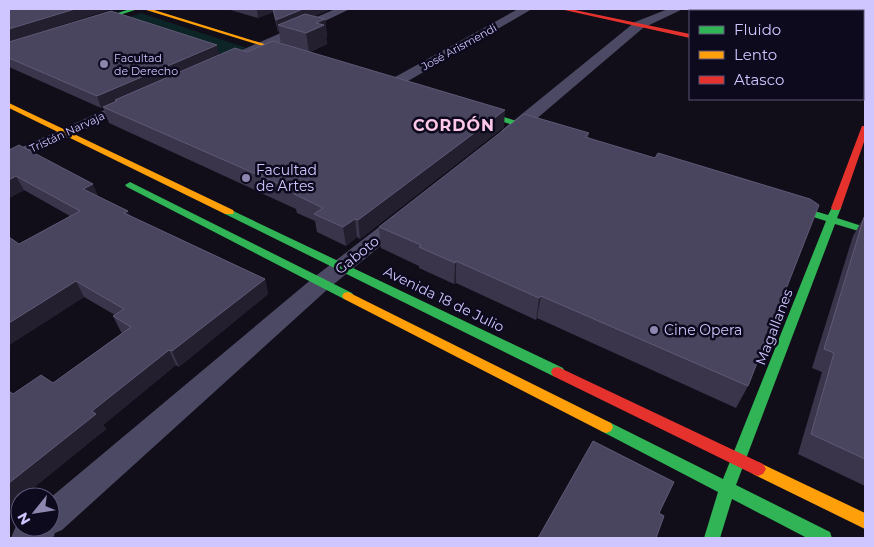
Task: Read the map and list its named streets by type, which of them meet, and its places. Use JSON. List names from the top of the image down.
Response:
{
  "streets": {
    "main road": ["Avenida 18 de Julio", "Magallanes"],
    "street": ["José Arismendi", "Tristán Narvaja", "Gaboto"]
  },
  "crossings": [
    ["Tristán Narvaja", "Avenida 18 de Julio"],
    ["Gaboto", "Avenida 18 de Julio"],
    ["Avenida 18 de Julio", "Magallanes"]
  ],
  "districts": ["CORDÓN"],
  "places": ["Facultad de Derecho", "Facultad de Artes", "Cine Opera"],
  "legend": ["Fluido", "Lento", "Atasco"],
  "north": "bottom left"
}
